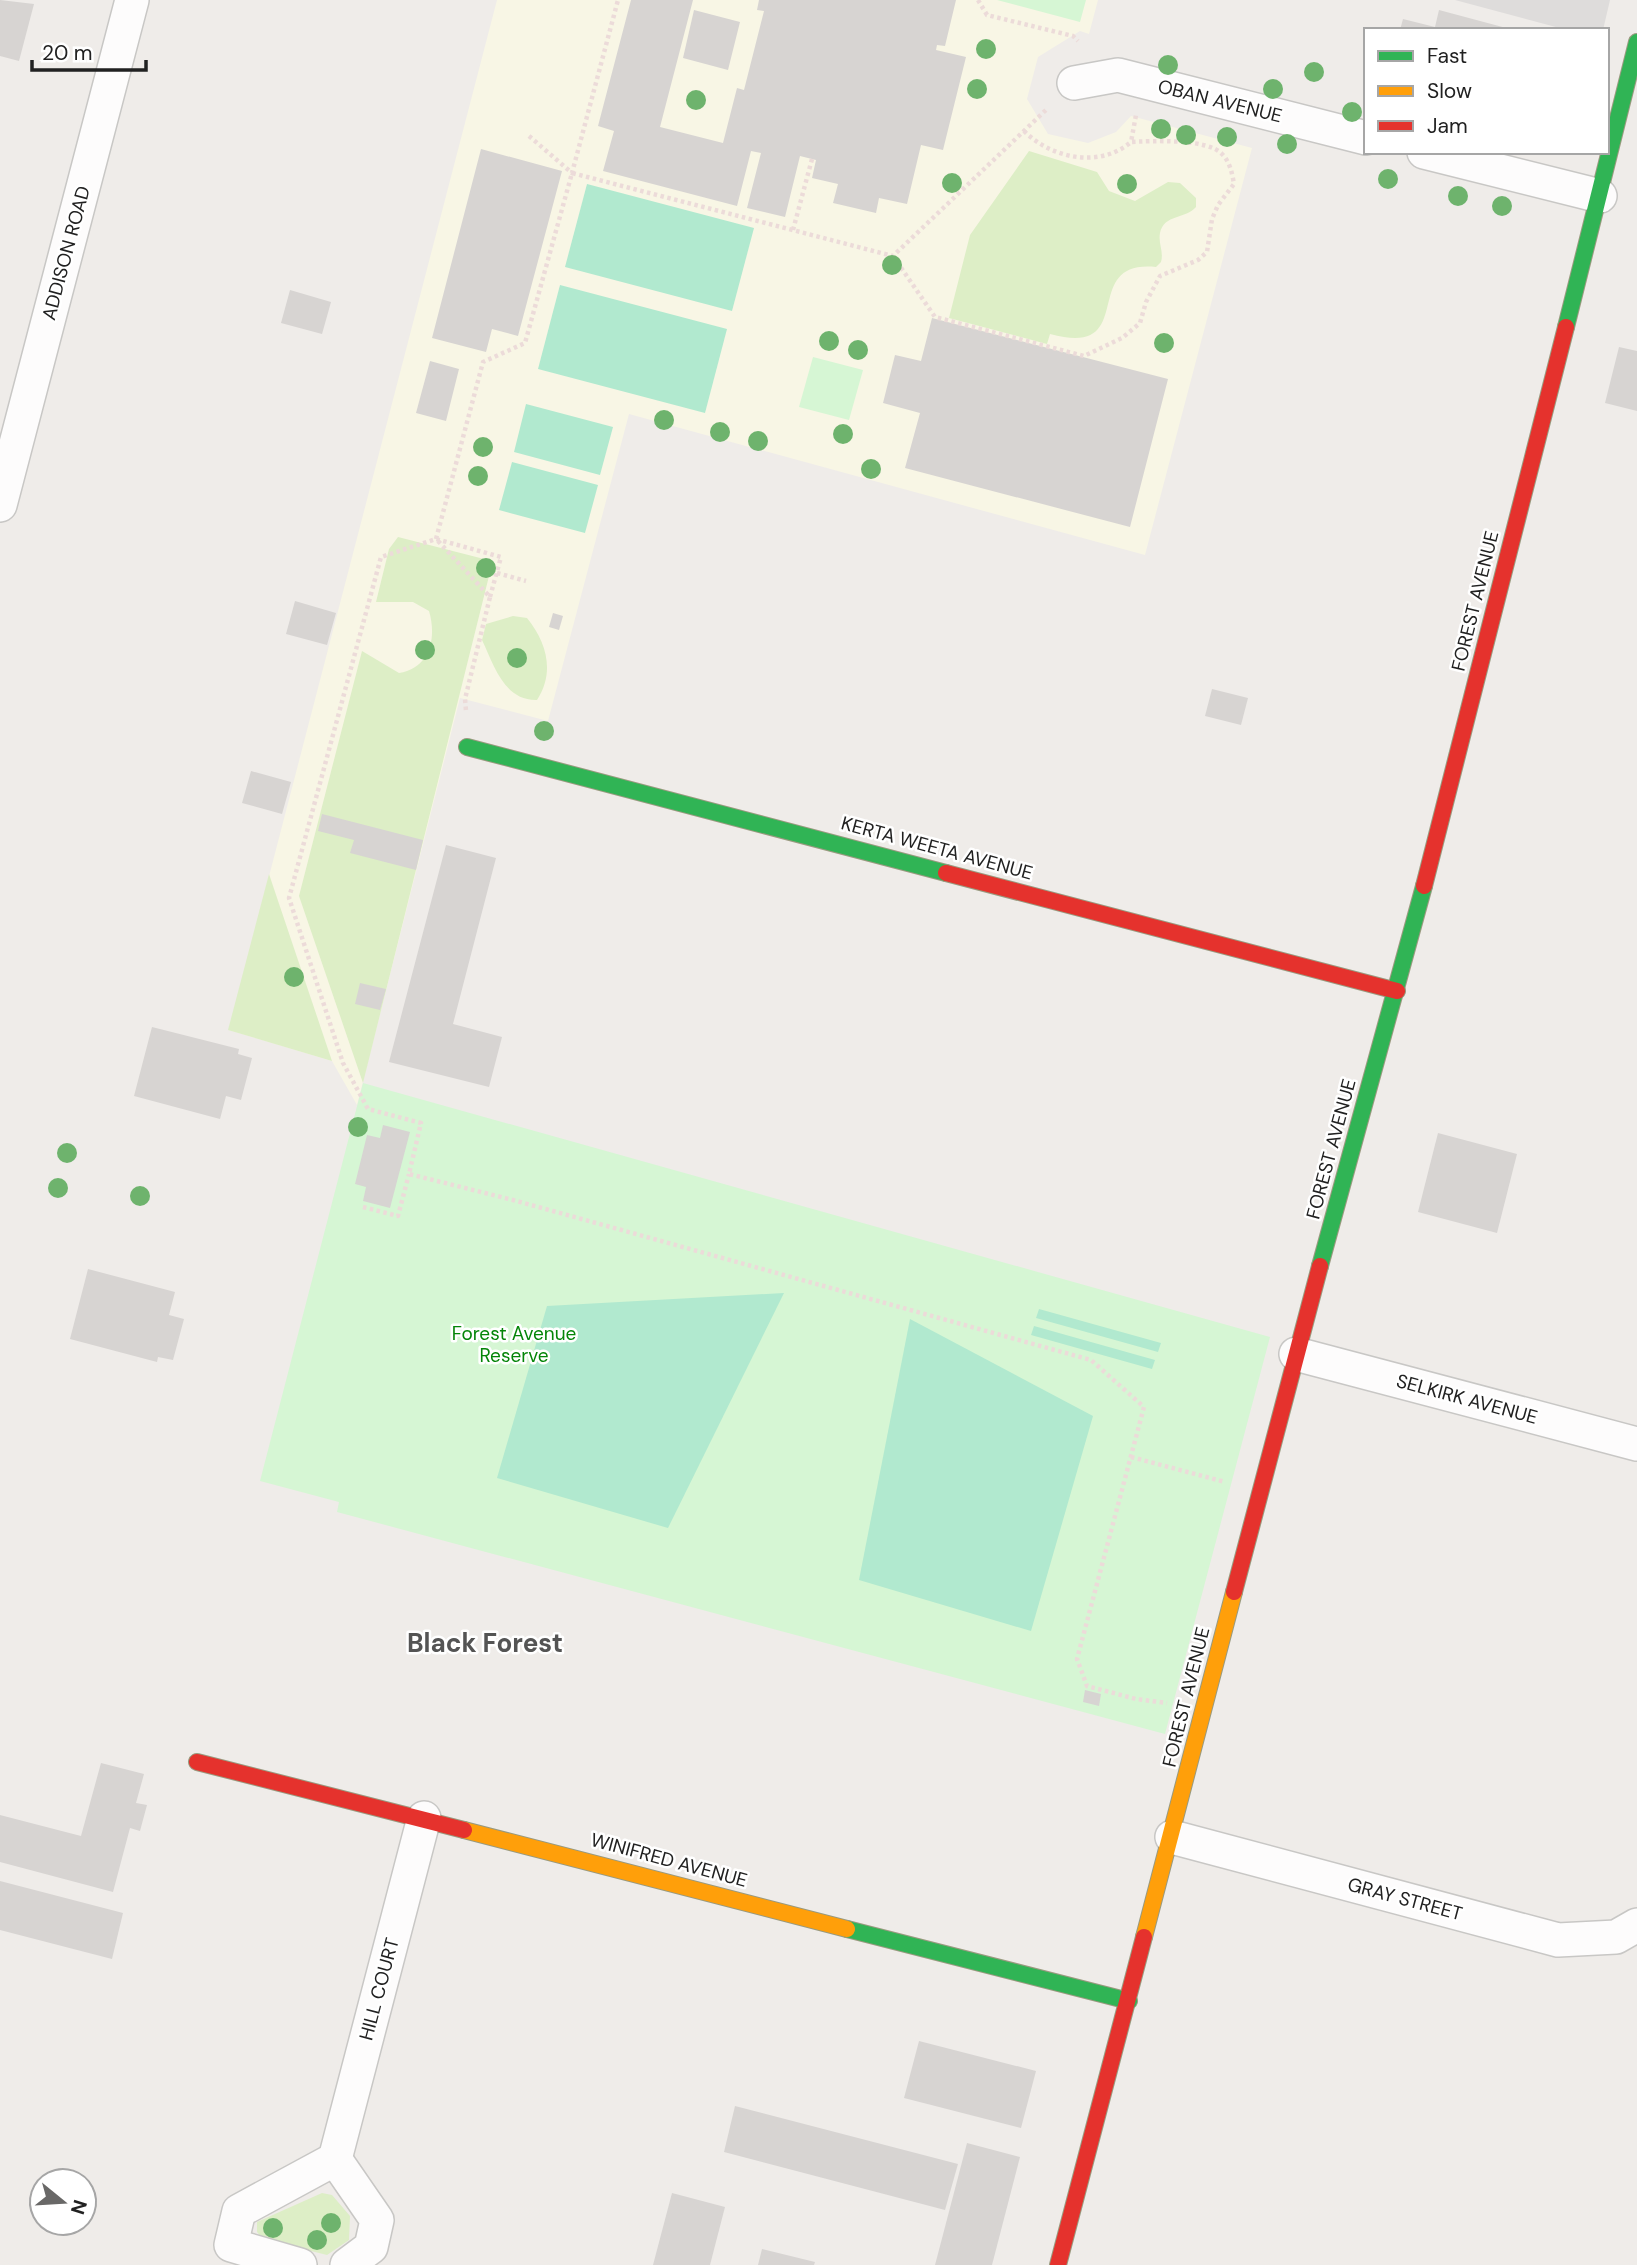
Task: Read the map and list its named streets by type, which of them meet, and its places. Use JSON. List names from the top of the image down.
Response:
{
  "streets": {
    "street": [
      "OBAN AVENUE",
      "ADDISON ROAD",
      "FOREST AVENUE",
      "KERTA WEETA AVENUE",
      "SELKIRK AVENUE",
      "WINIFRED AVENUE",
      "GRAY STREET",
      "HILL COURT"
    ]
  },
  "crossings": [
    ["FOREST AVENUE", "KERTA WEETA AVENUE"],
    ["FOREST AVENUE", "SELKIRK AVENUE"],
    ["FOREST AVENUE", "WINIFRED AVENUE"],
    ["FOREST AVENUE", "GRAY STREET"],
    ["WINIFRED AVENUE", "HILL COURT"]
  ],
  "districts": ["Black Forest"],
  "parks": ["Forest Avenue Reserve"],
  "legend": ["Fast", "Slow", "Jam"],
  "scale_bar": "20 m",
  "north": "right"
}
